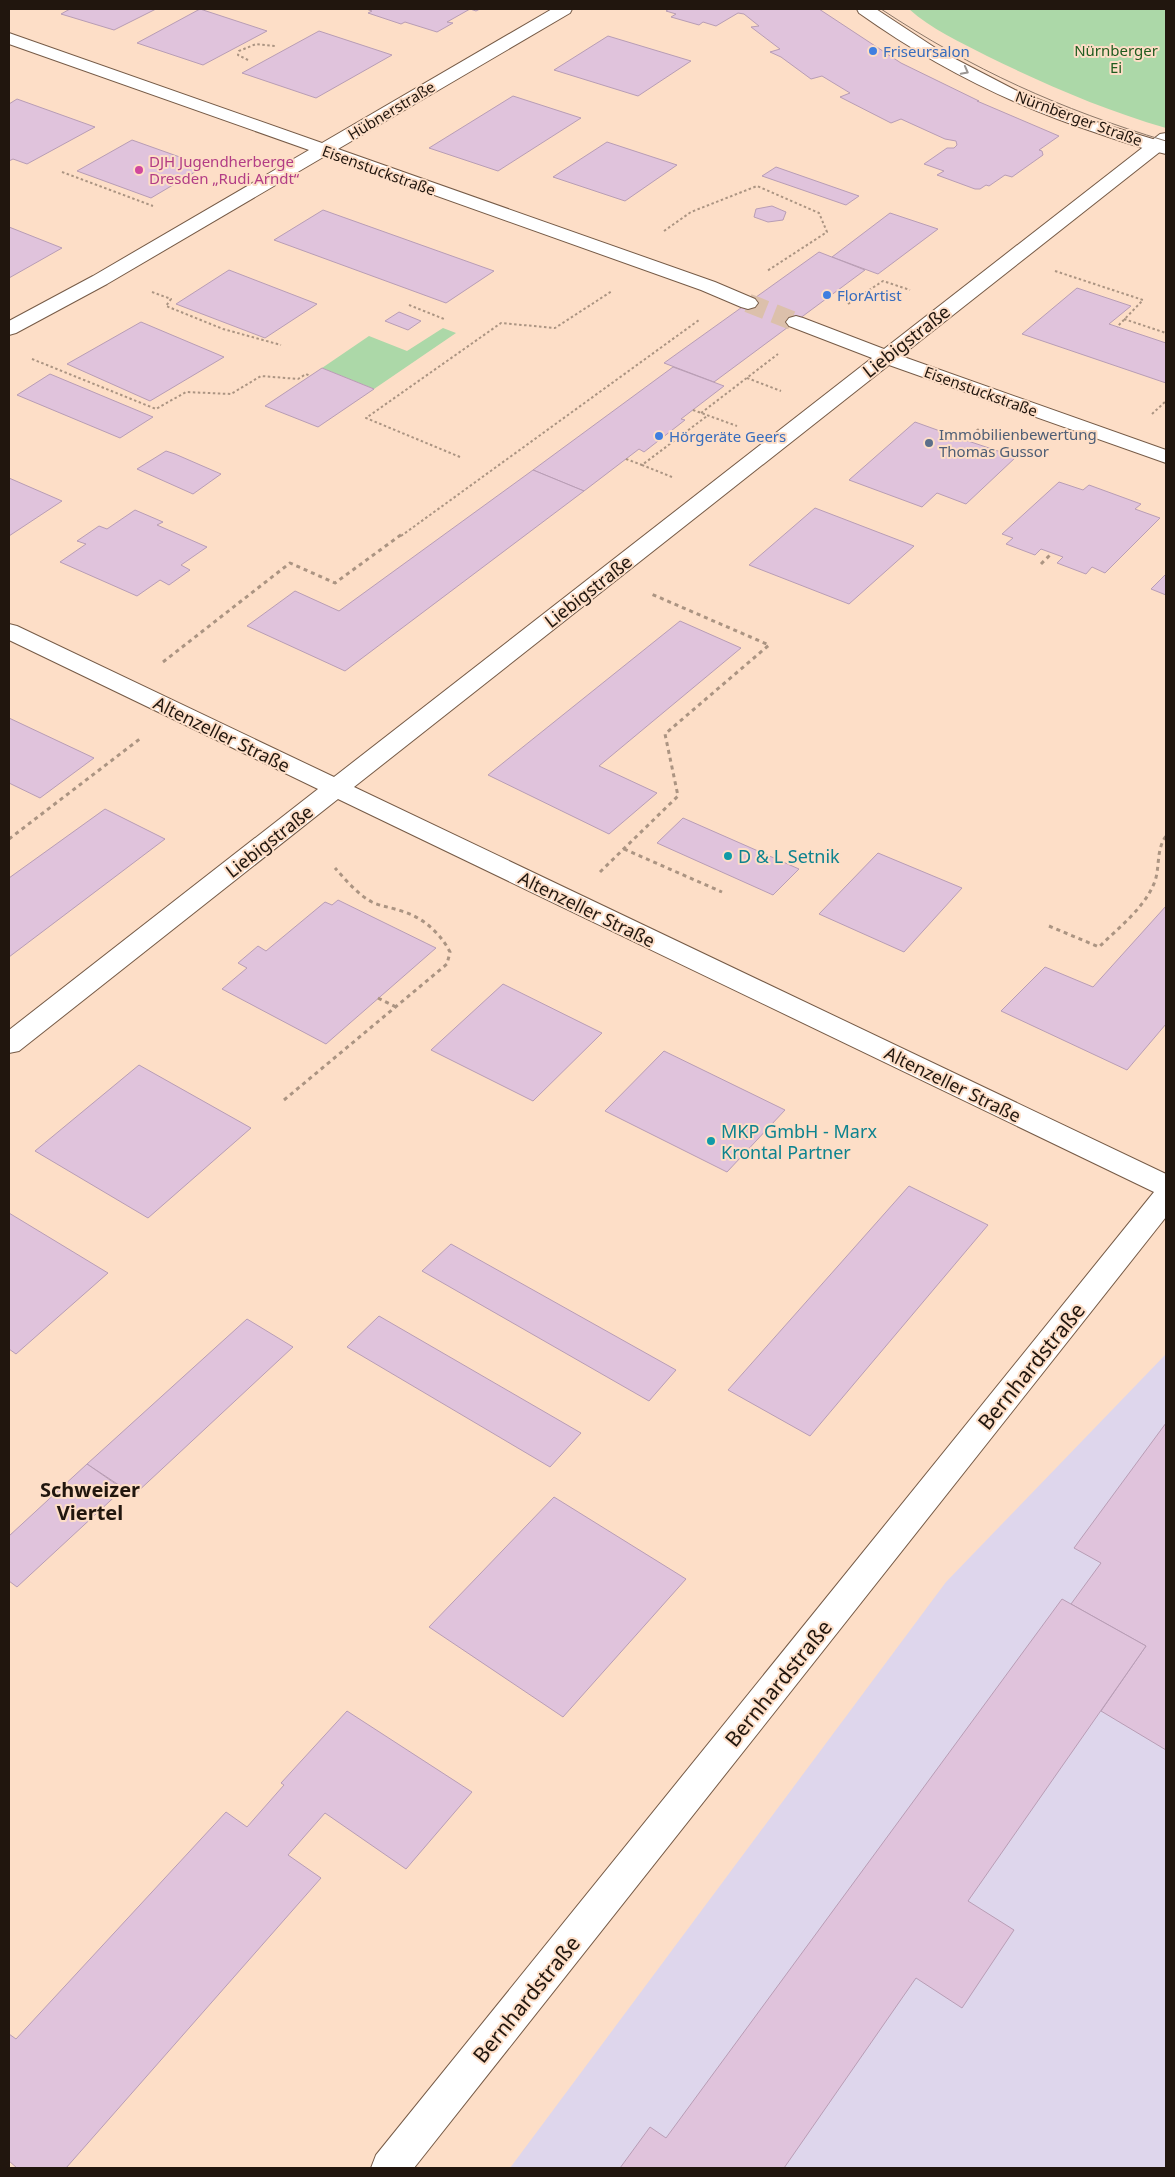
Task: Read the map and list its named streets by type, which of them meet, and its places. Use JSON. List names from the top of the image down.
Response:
{
  "streets": {
    "street": [
      "Hübnerstraße",
      "Nürnberger Straße",
      "Eisenstuckstraße",
      "Liebigstraße",
      "Altenzeller Straße",
      "Bernhardstraße"
    ]
  },
  "crossings": [
    ["Hübnerstraße", "Eisenstuckstraße"],
    ["Nürnberger Straße", "Liebigstraße"],
    ["Eisenstuckstraße", "Liebigstraße"],
    ["Liebigstraße", "Altenzeller Straße"]
  ],
  "one_way": ["Nürnberger Straße"],
  "districts": ["Schweizer Viertel"],
  "parks": ["Nürnberger Ei"],
  "places": [
    "Friseursalon",
    "DJH Jugendherberge Dresden „Rudi Arndt“",
    "FlorArtist",
    "Hörgeräte Geers",
    "Immobilienbewertung Thomas Gussor",
    "D & L Setnik",
    "MKP GmbH - Marx Krontal Partner"
  ]
}
